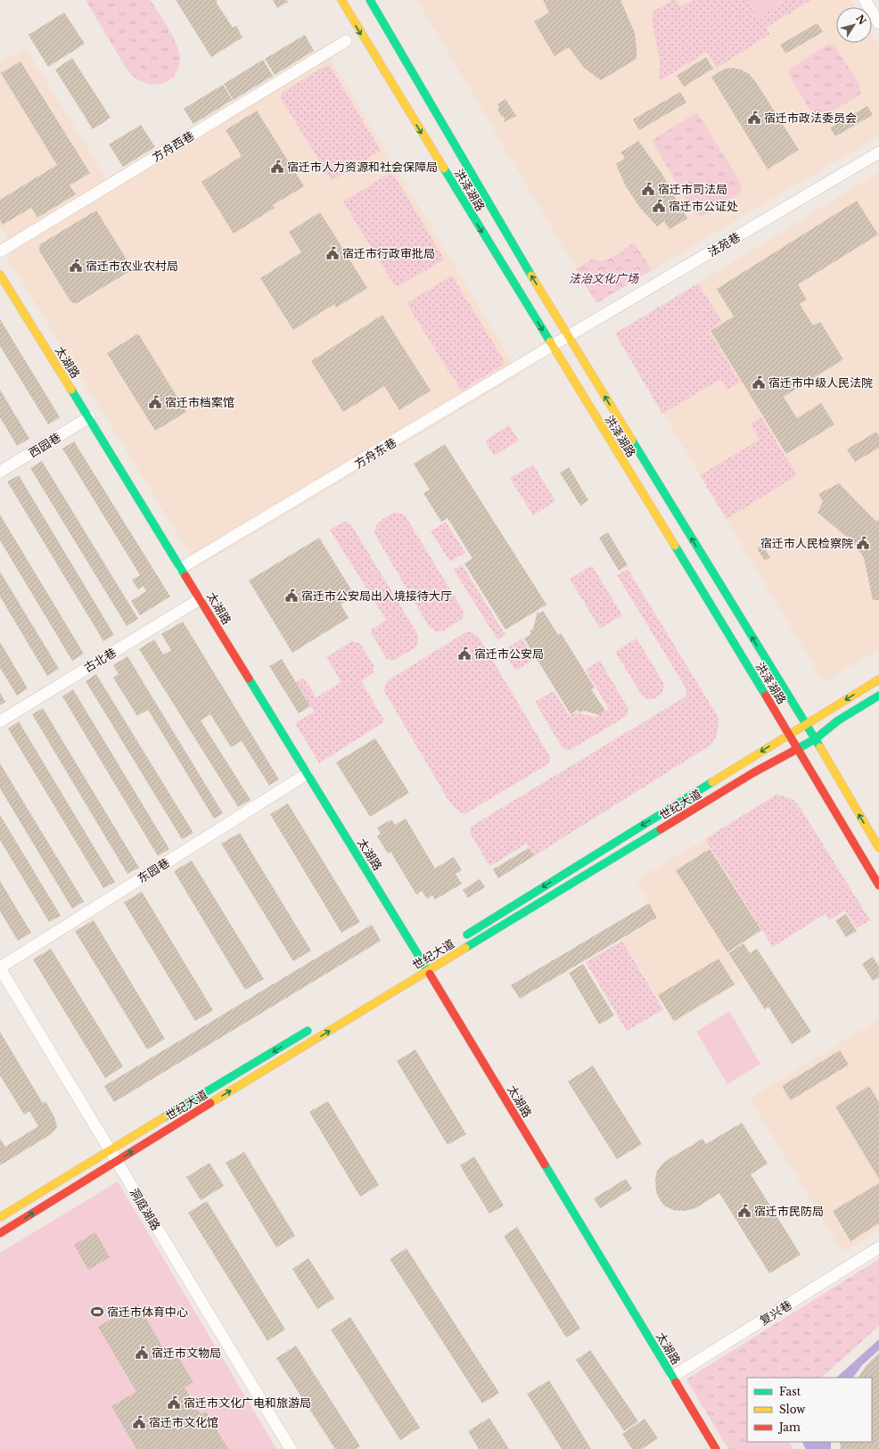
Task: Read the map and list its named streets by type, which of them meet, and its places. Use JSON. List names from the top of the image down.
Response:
{
  "streets": {
    "street": [
      "方舟西巷",
      "洪泽湖路",
      "法苑巷",
      "太湖路",
      "西园巷",
      "方舟东巷",
      "古北巷",
      "世纪大道",
      "东园巷",
      "洞庭湖路",
      "复兴巷"
    ]
  },
  "crossings": [
    ["洪泽湖路", "法苑巷"],
    ["洪泽湖路", "方舟东巷"],
    ["洪泽湖路", "世纪大道"],
    ["法苑巷", "方舟东巷"],
    ["太湖路", "西园巷"],
    ["太湖路", "方舟东巷"],
    ["太湖路", "古北巷"],
    ["太湖路", "世纪大道"],
    ["太湖路", "东园巷"],
    ["太湖路", "复兴巷"],
    ["世纪大道", "洞庭湖路"],
    ["东园巷", "洞庭湖路"]
  ],
  "parks": ["法治文化广场"],
  "places": {
    "public building": [
      "宿迁市政法委员会",
      "宿迁市人力资源和社会保障局",
      "宿迁市司法局",
      "宿迁市公证处",
      "宿迁市行政审批局",
      "宿迁市农业农村局",
      "宿迁市中级人民法院",
      "宿迁市档案馆",
      "宿迁市人民检察院",
      "宿迁市公安局出入境接待大厅",
      "宿迁市公安局",
      "宿迁市民防局",
      "宿迁市文物局",
      "宿迁市文化广电和旅游局",
      "宿迁市文化馆"
    ],
    "sports": ["宿迁市体育中心"]
  },
  "legend": ["Fast", "Slow", "Jam"],
  "north": "top right"
}
